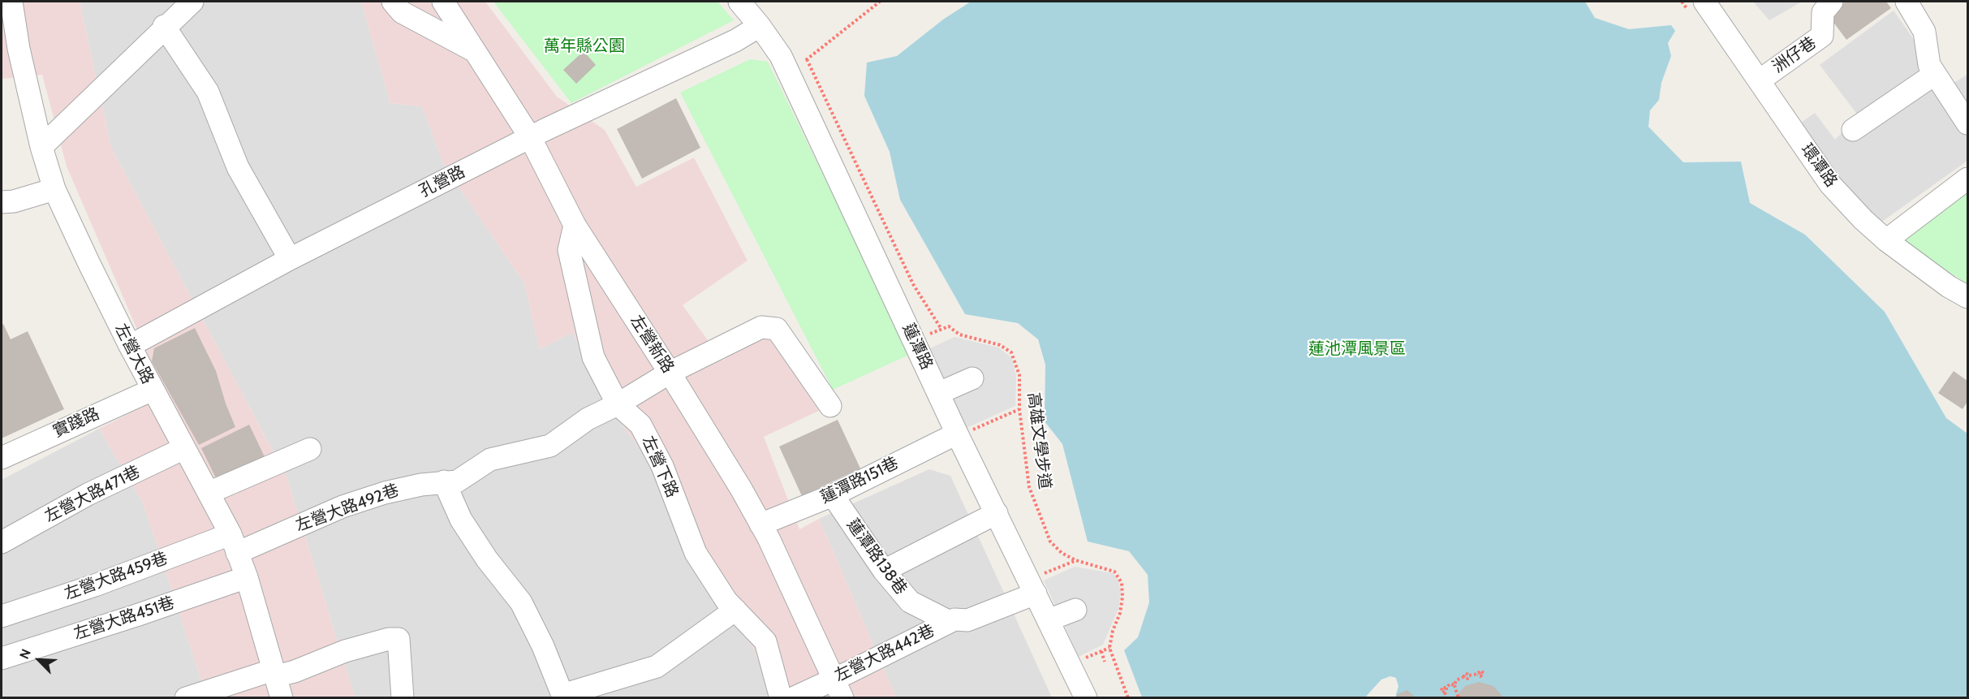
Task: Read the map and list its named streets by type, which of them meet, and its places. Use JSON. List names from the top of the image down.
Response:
{
  "streets": {
    "street": [
      "洲仔巷",
      "環潭路",
      "孔營路",
      "左營新路",
      "蓮潭路",
      "左營大路",
      "實踐路",
      "左營下路",
      "蓮潭路151巷",
      "左營大路471巷",
      "左營大路492巷",
      "蓮潭路138巷",
      "左營大路459巷",
      "左營大路451巷",
      "左營大路442巷"
    ],
    "path": ["高雄文學步道"]
  },
  "crossings": [
    ["洲仔巷", "環潭路"],
    ["孔營路", "左營新路"],
    ["孔營路", "蓮潭路"],
    ["孔營路", "左營大路"],
    ["左營新路", "左營下路"],
    ["左營新路", "蓮潭路151巷"],
    ["左營新路", "左營大路492巷"],
    ["左營新路", "左營大路442巷"],
    ["蓮潭路", "蓮潭路151巷"],
    ["左營大路", "實踐路"],
    ["左營大路", "左營大路471巷"],
    ["左營大路", "左營大路492巷"],
    ["左營大路", "左營大路459巷"],
    ["左營大路", "左營大路451巷"],
    ["左營下路", "左營大路492巷"],
    ["蓮潭路151巷", "蓮潭路138巷"],
    ["左營大路492巷", "左營大路459巷"],
    ["蓮潭路138巷", "左營大路442巷"]
  ],
  "parks": ["萬年縣公園", "蓮池潭風景區"],
  "north": "top left"
}
